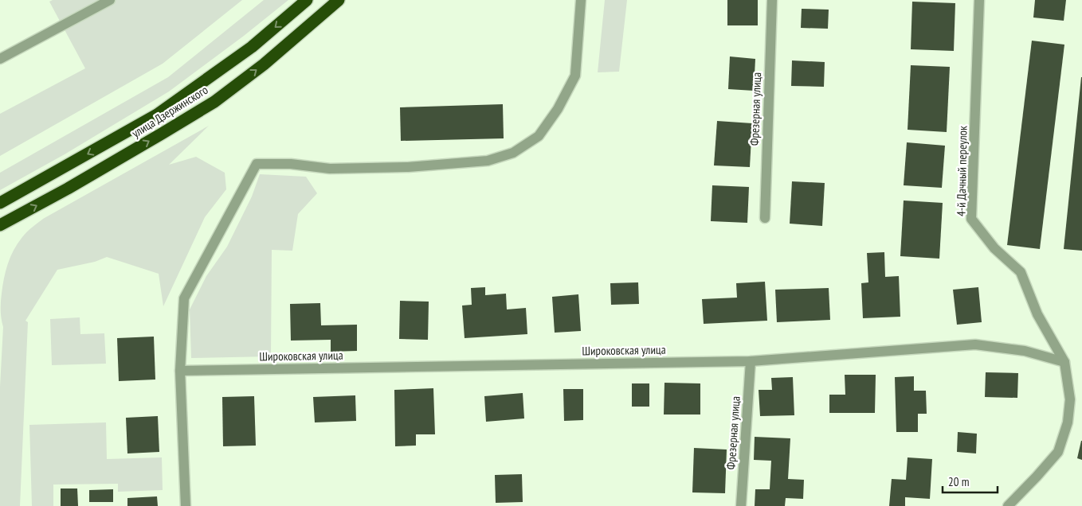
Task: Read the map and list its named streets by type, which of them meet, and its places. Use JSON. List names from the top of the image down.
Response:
{
  "streets": {
    "highway": ["улица Дзержинского"],
    "street": ["Фрезерная улица", "4-й Дачный переулок", "Широковская улица"]
  },
  "crossings": [
    ["Фрезерная улица", "Широковская улица"],
    ["4-й Дачный переулок", "Широковская улица"]
  ],
  "scale_bar": "20 m"
}
